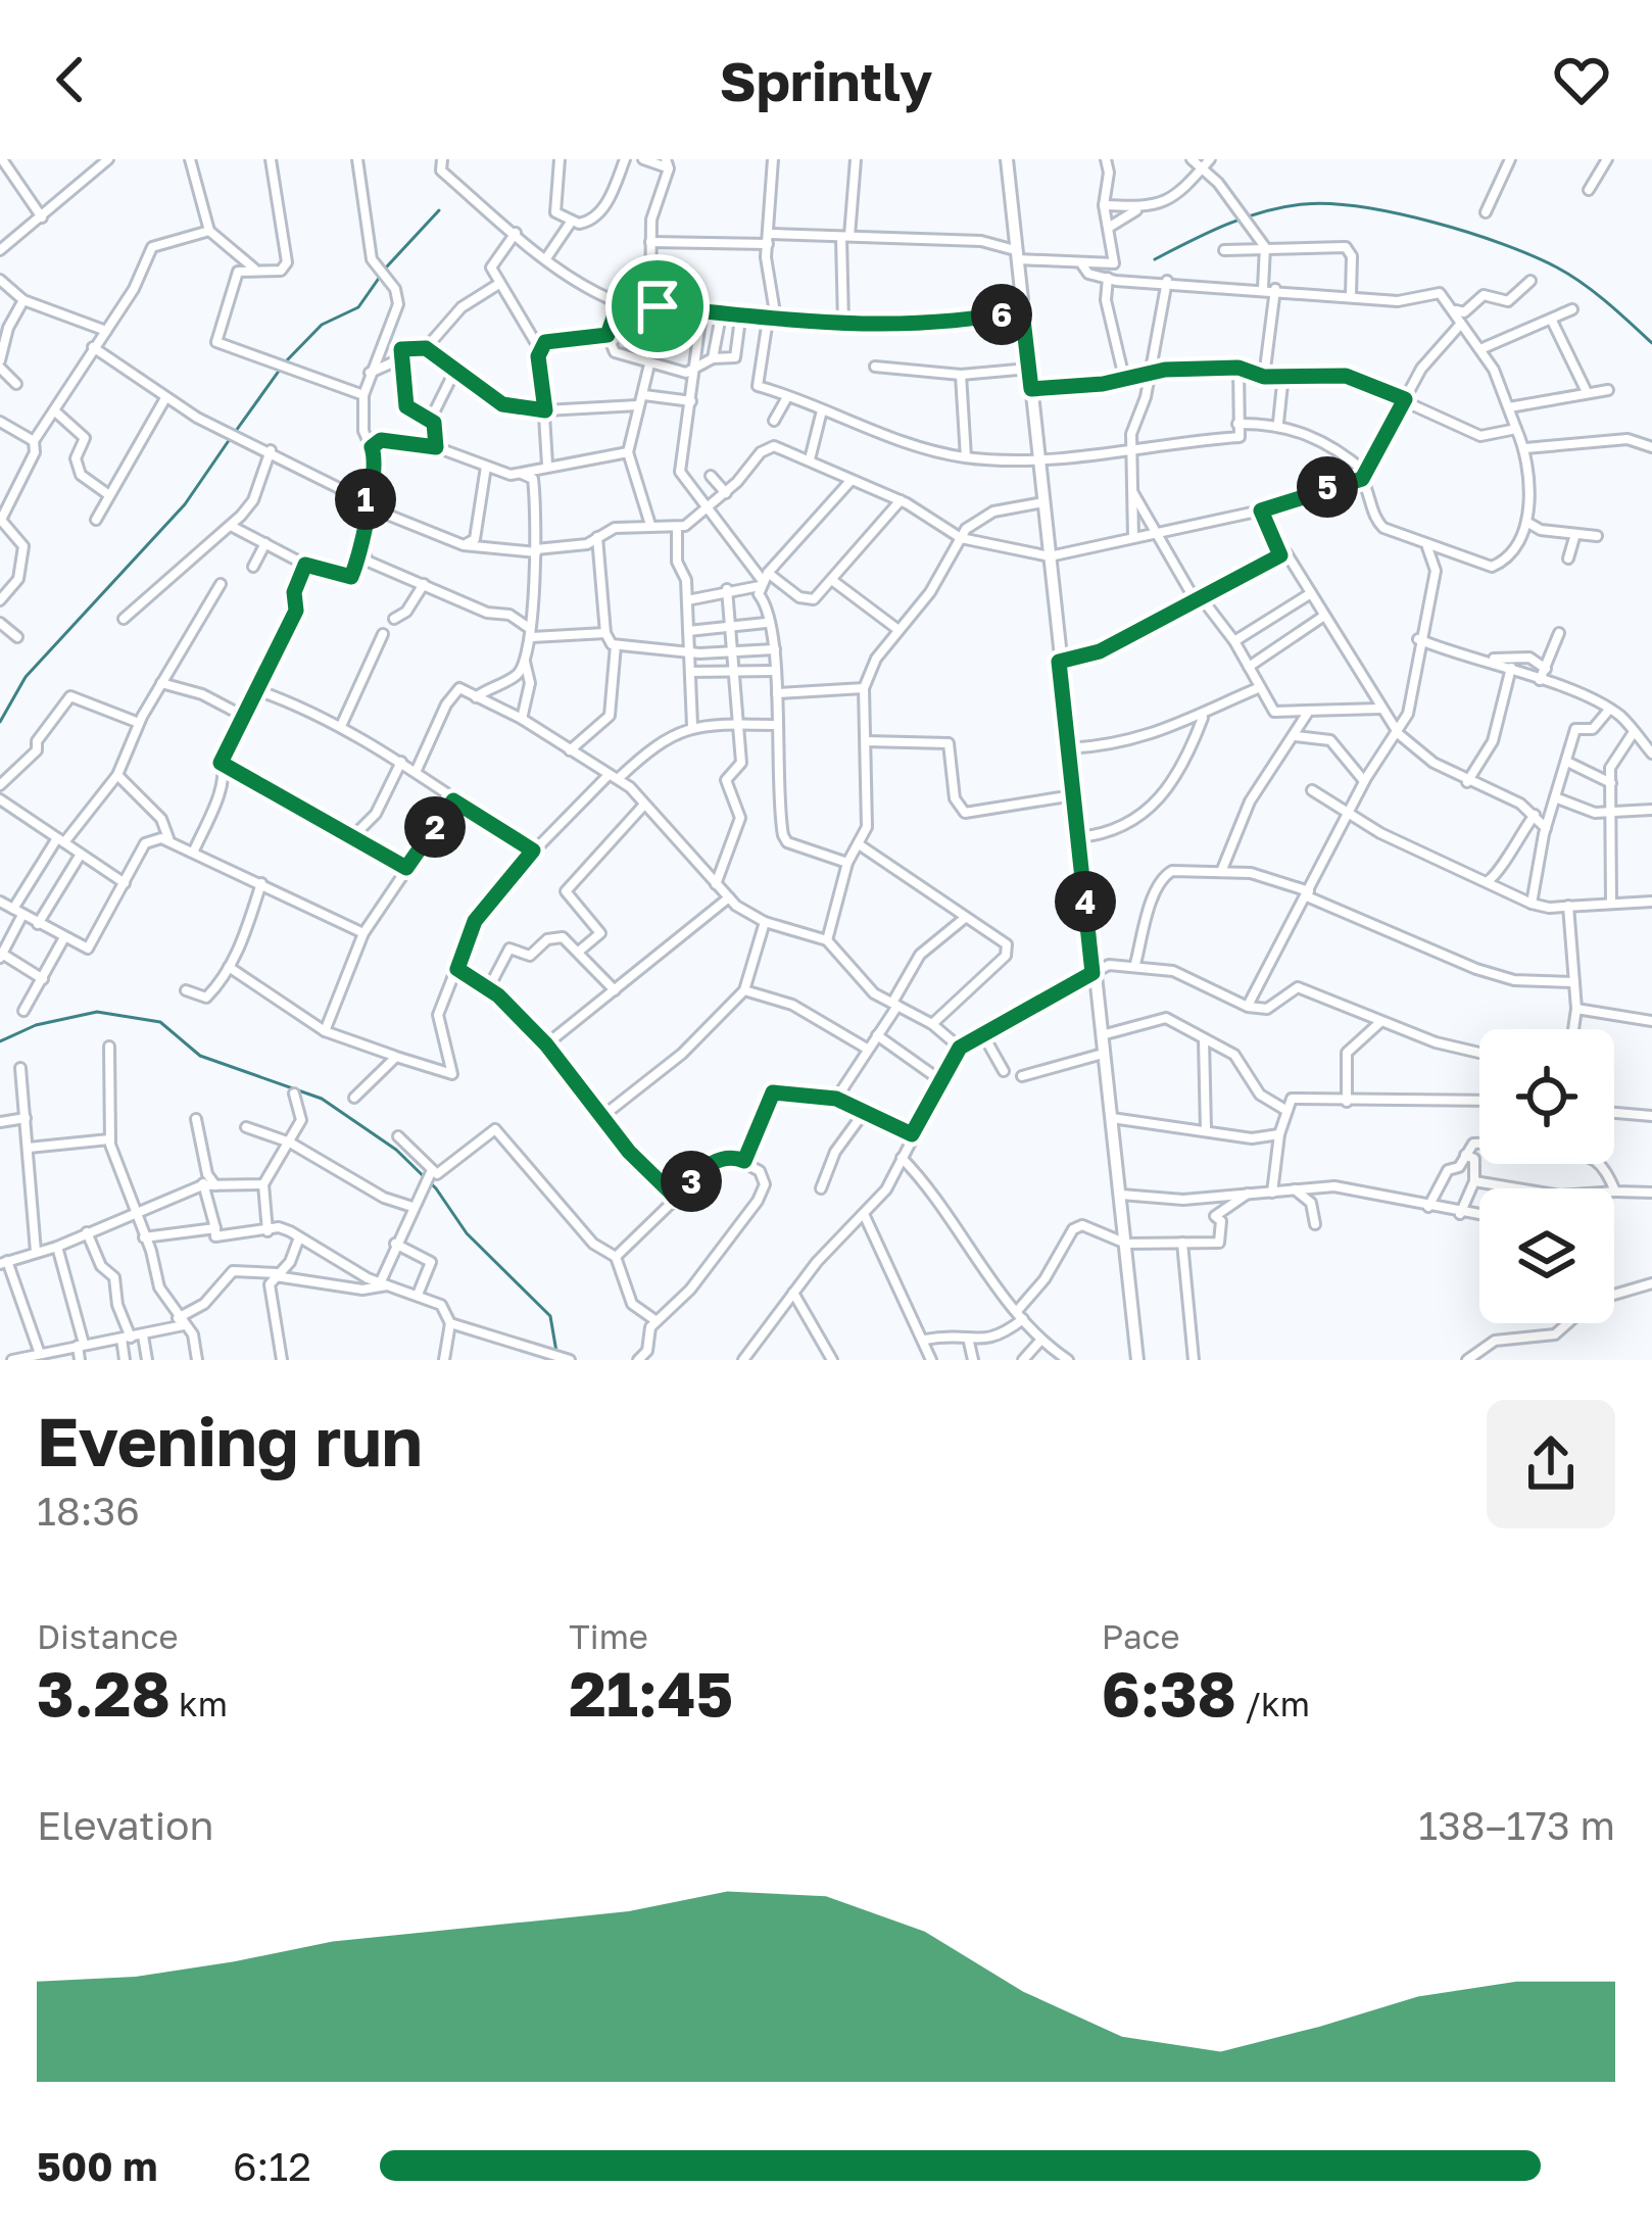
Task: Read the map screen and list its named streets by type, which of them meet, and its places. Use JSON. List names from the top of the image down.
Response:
{
  "page": {
    "header": "Sprintly",
    "pins": [
      "6",
      "5",
      "1",
      "2",
      "4",
      "3"
    ],
    "heading": ["Evening run", "18:36"],
    "stats": [
      ["Distance", "3.28 km"],
      ["Time", "21:45"],
      ["Pace", "6:38 /km"]
    ],
    "chart": ["Elevation", "138–173 m"],
    "list": [
      {
        "name": "500 m",
        "note": "6:12"
      }
    ]
  }
}
